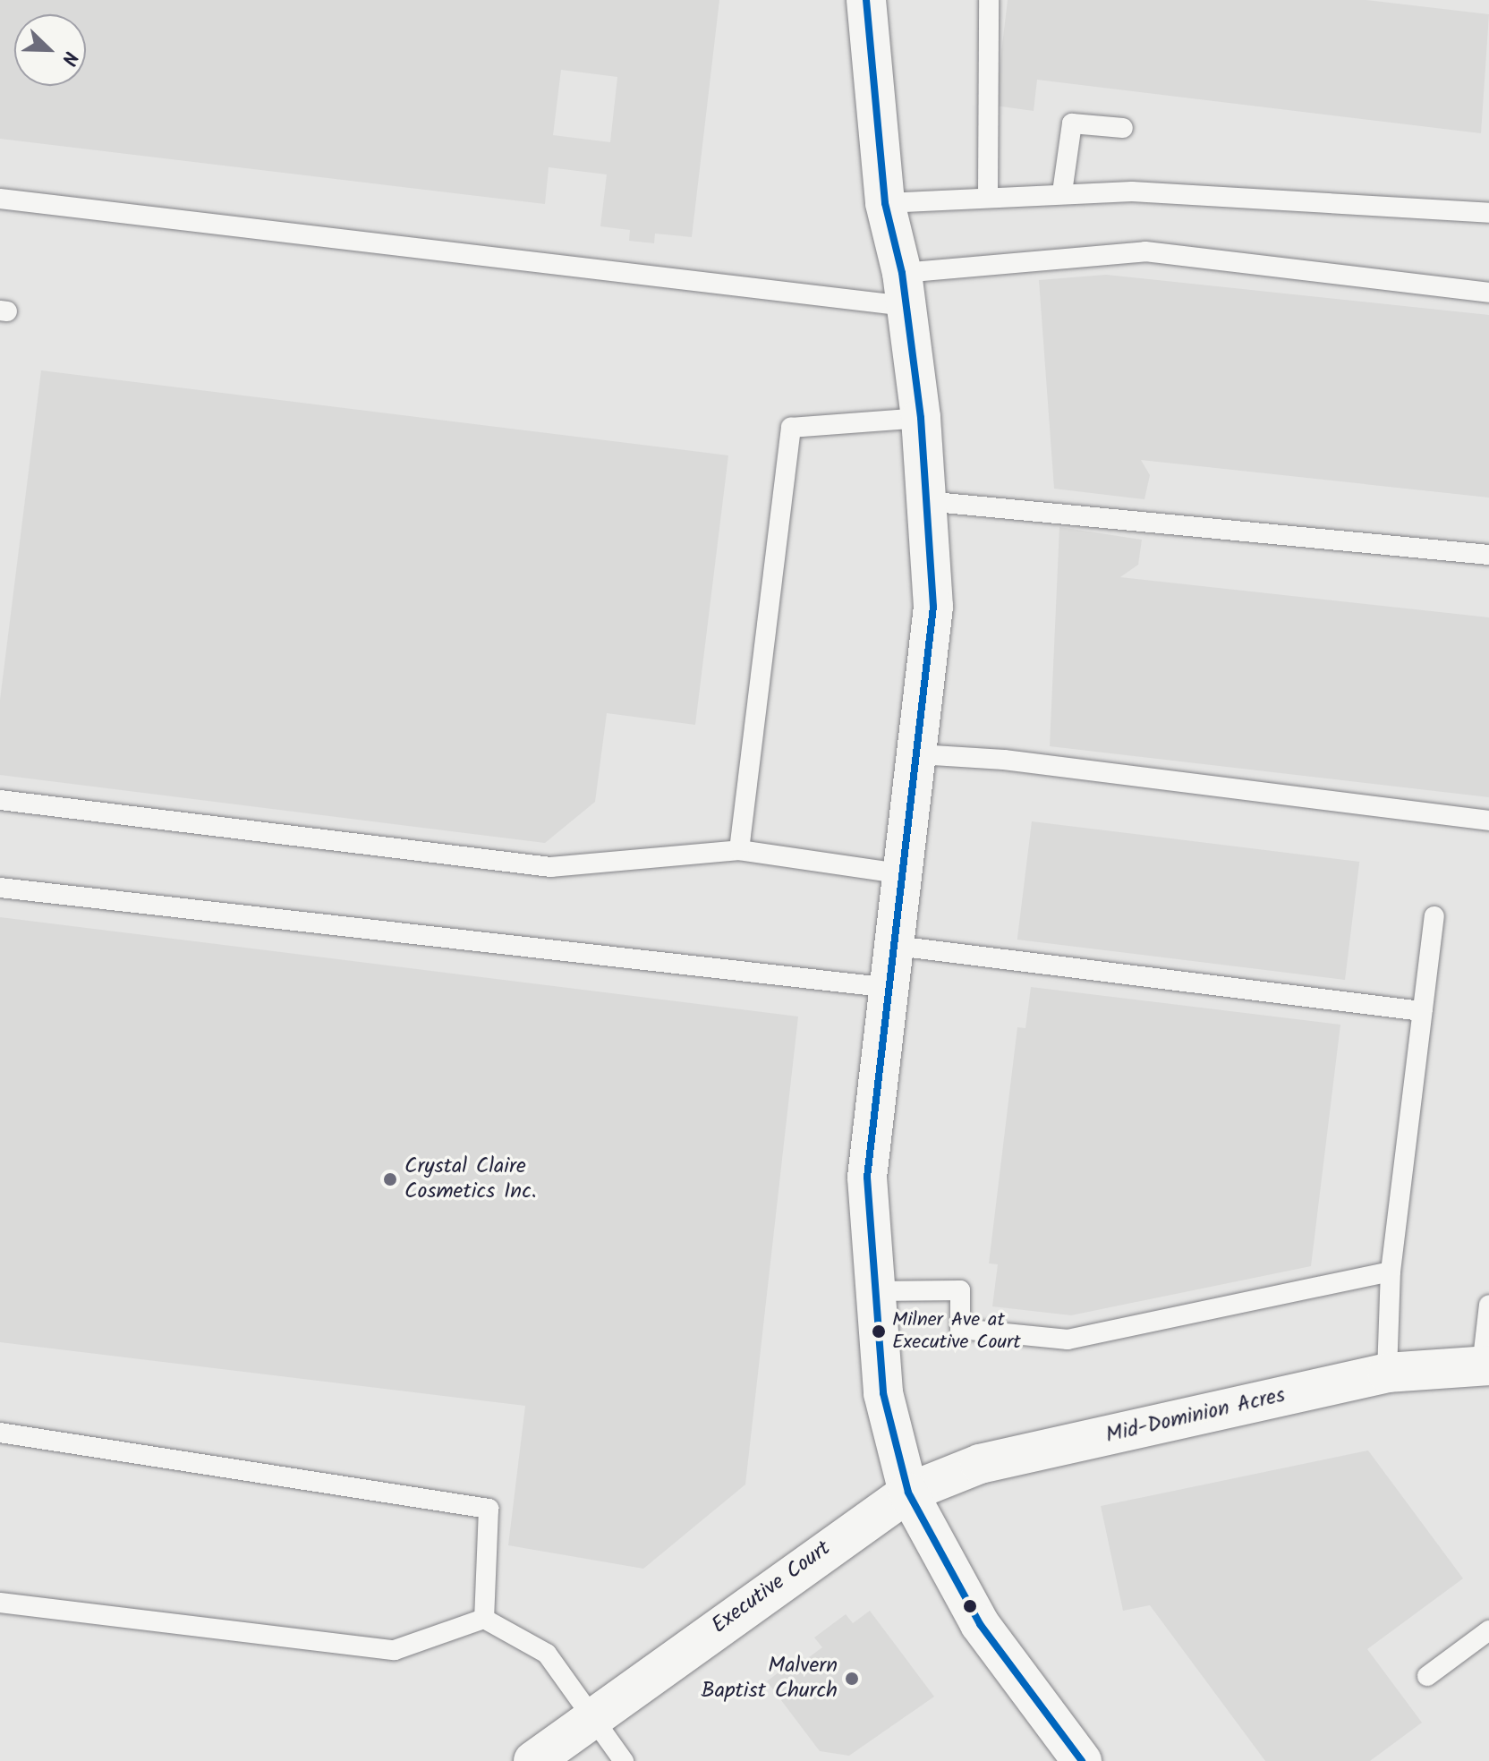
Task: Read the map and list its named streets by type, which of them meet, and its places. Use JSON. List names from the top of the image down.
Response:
{
  "streets": {
    "main road": ["Mid-Dominion Acres", "Executive Court"]
  },
  "crossings": [
    ["Mid-Dominion Acres", "Executive Court"]
  ],
  "places": ["Crystal Claire Cosmetics Inc.", "Milner Ave at Executive Court", "Malvern Baptist Church"],
  "north": "bottom right"
}
